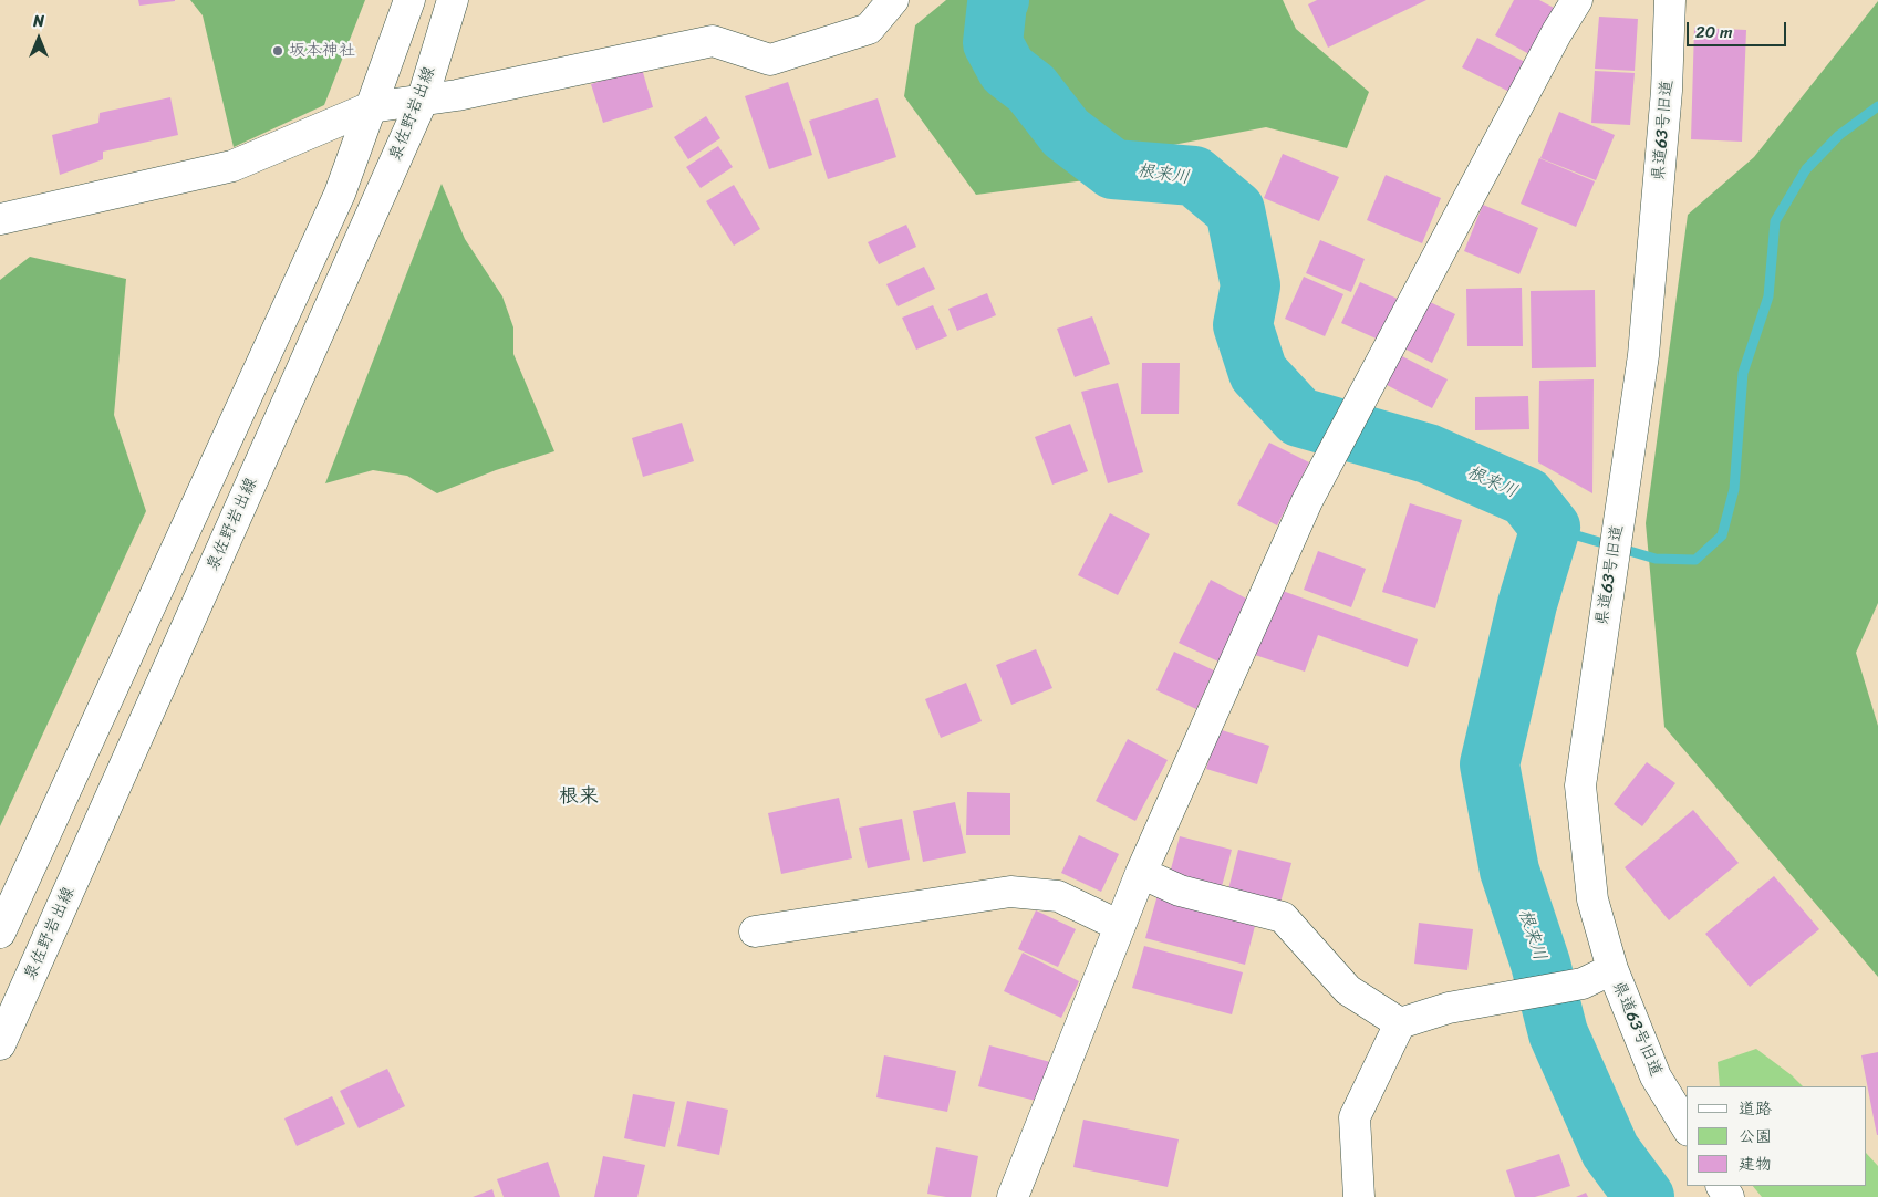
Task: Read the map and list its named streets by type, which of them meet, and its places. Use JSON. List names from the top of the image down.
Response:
{
  "streets": {
    "street": ["泉佐野岩出線", "県道63号旧道"]
  },
  "districts": ["根来"],
  "water": ["根来川"],
  "places": ["坂本神社"],
  "legend": ["道路", "公園", "建物"],
  "scale_bar": "20 m",
  "north": "top"
}
